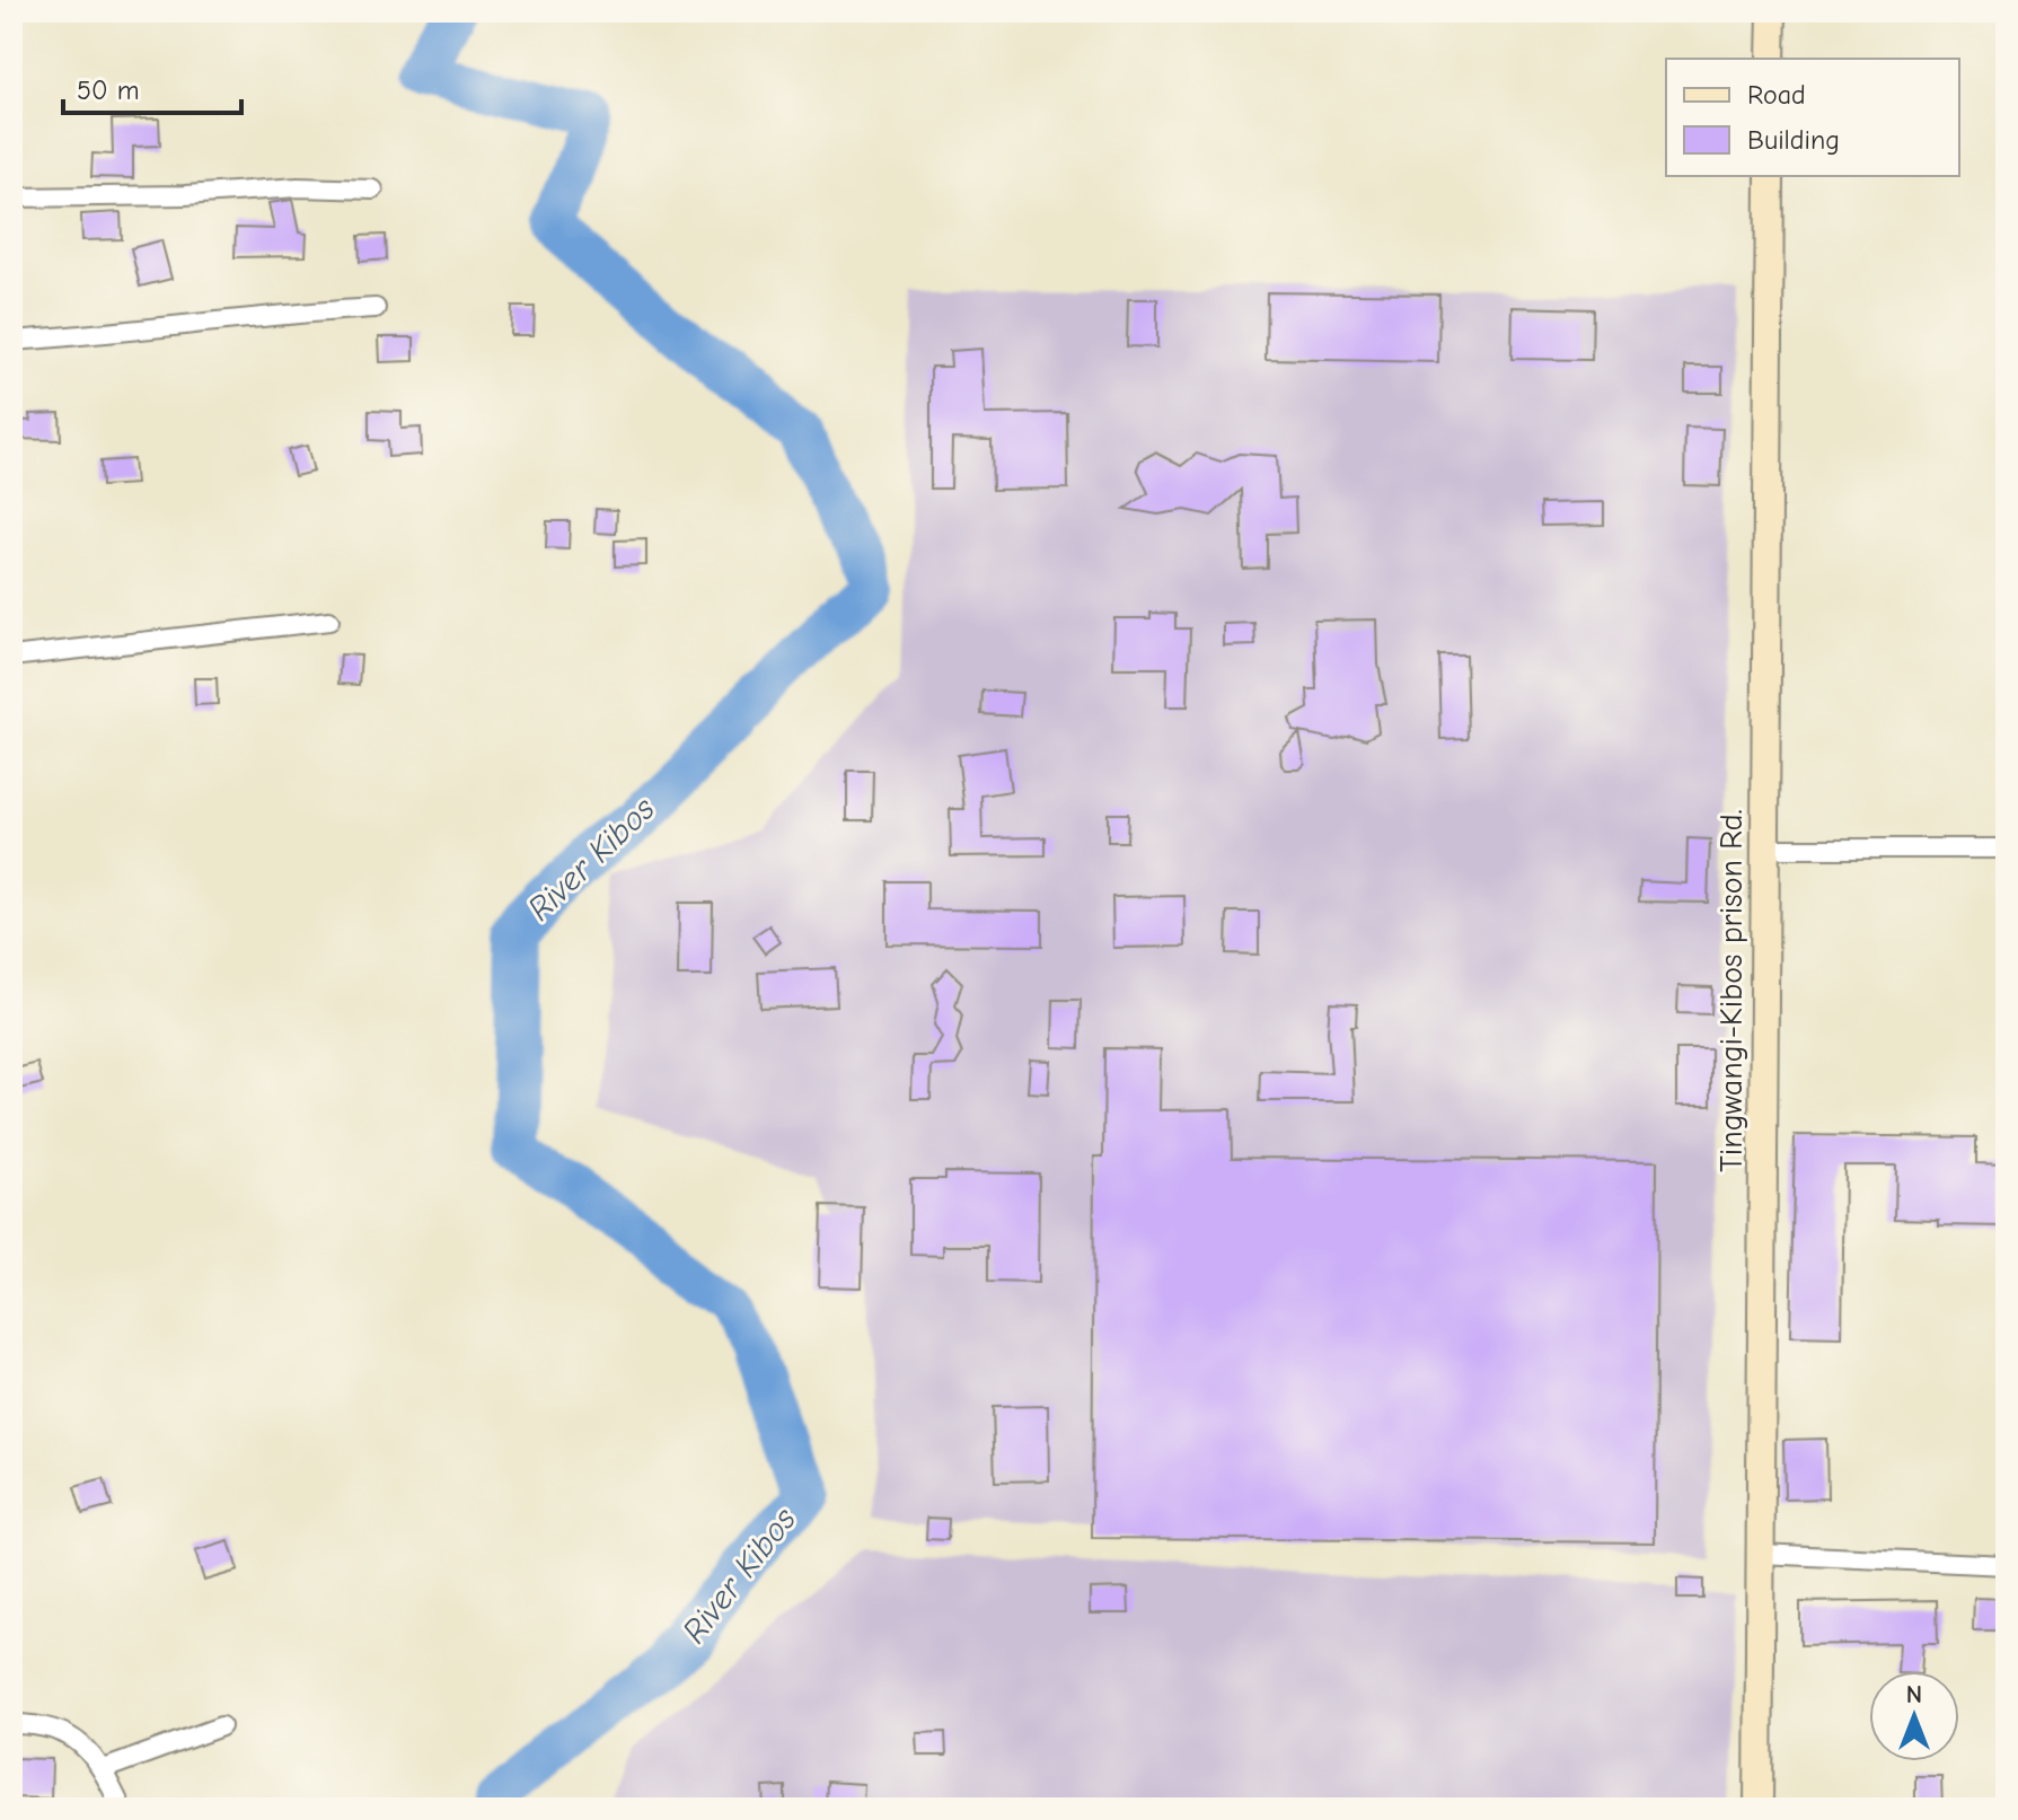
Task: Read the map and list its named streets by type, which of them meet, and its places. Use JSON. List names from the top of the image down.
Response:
{
  "streets": {
    "street": ["Tingwangi-Kibos prison Rd."]
  },
  "water": ["River Kibos"],
  "legend": ["Road", "Building"],
  "scale_bar": "50 m",
  "north": "top"
}
